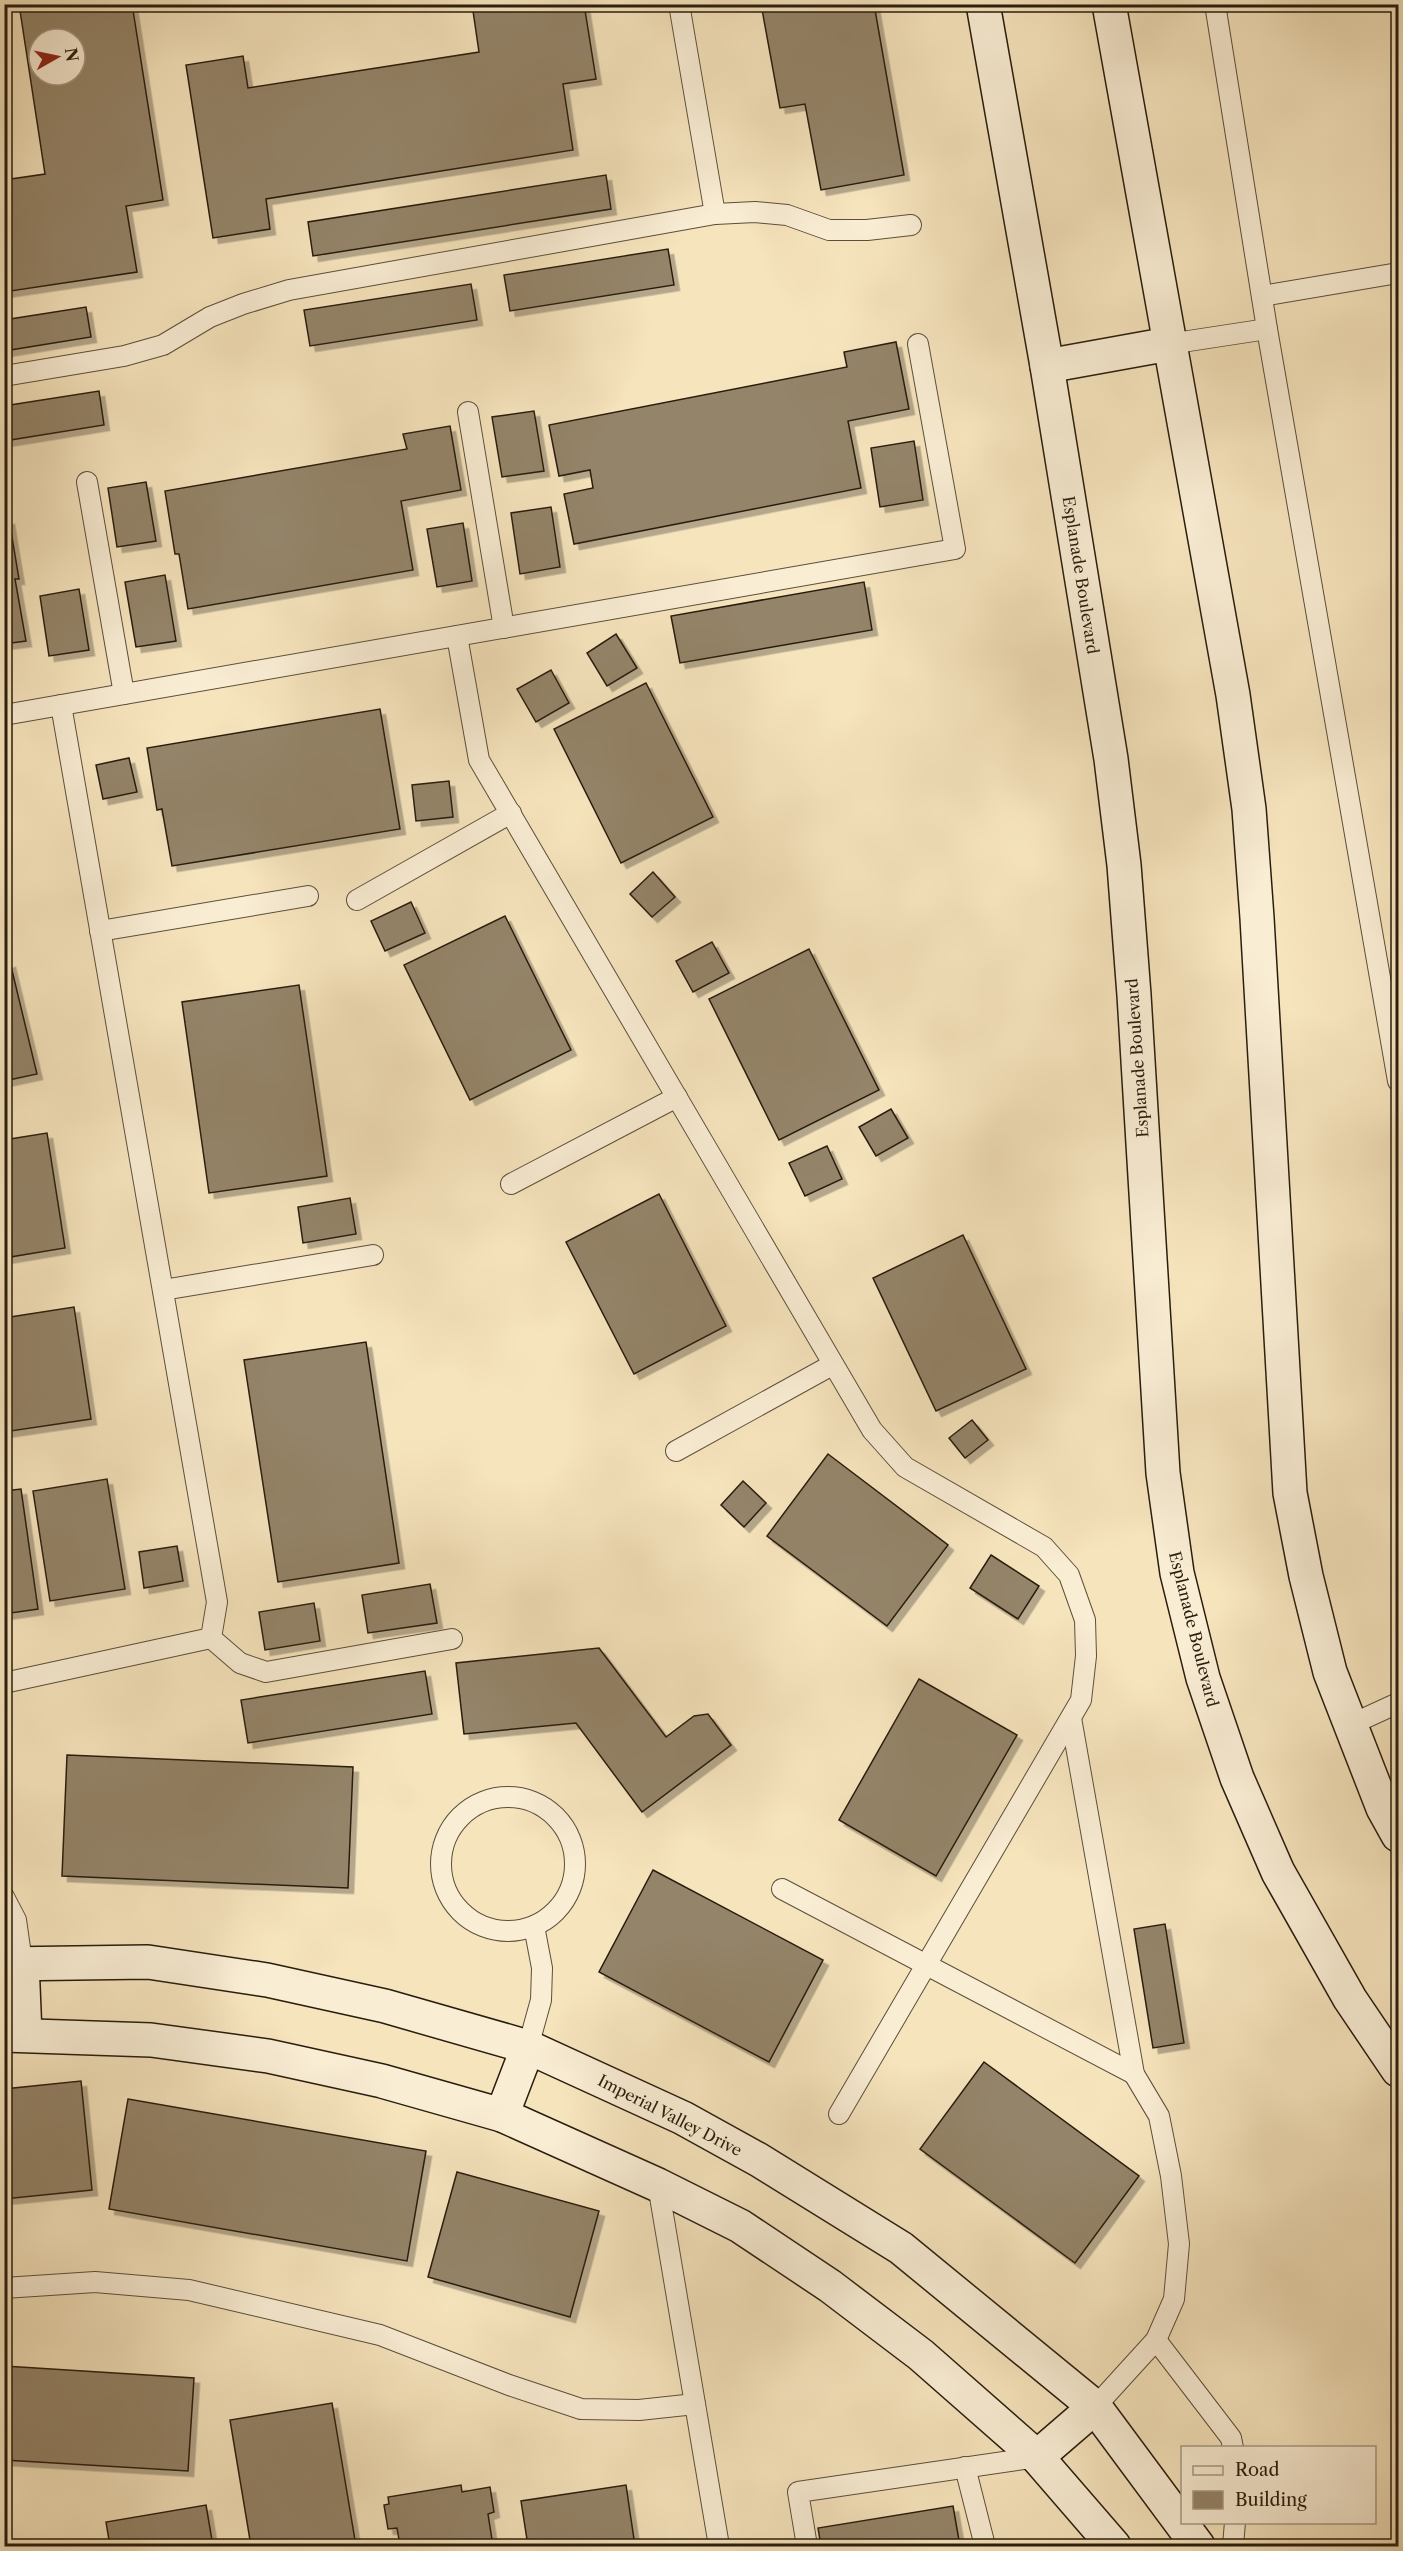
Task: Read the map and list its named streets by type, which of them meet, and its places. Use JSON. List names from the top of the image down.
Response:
{
  "streets": {
    "street": ["Esplanade Boulevard", "Imperial Valley Drive"]
  },
  "legend": ["Road", "Building"],
  "north": "right"
}
